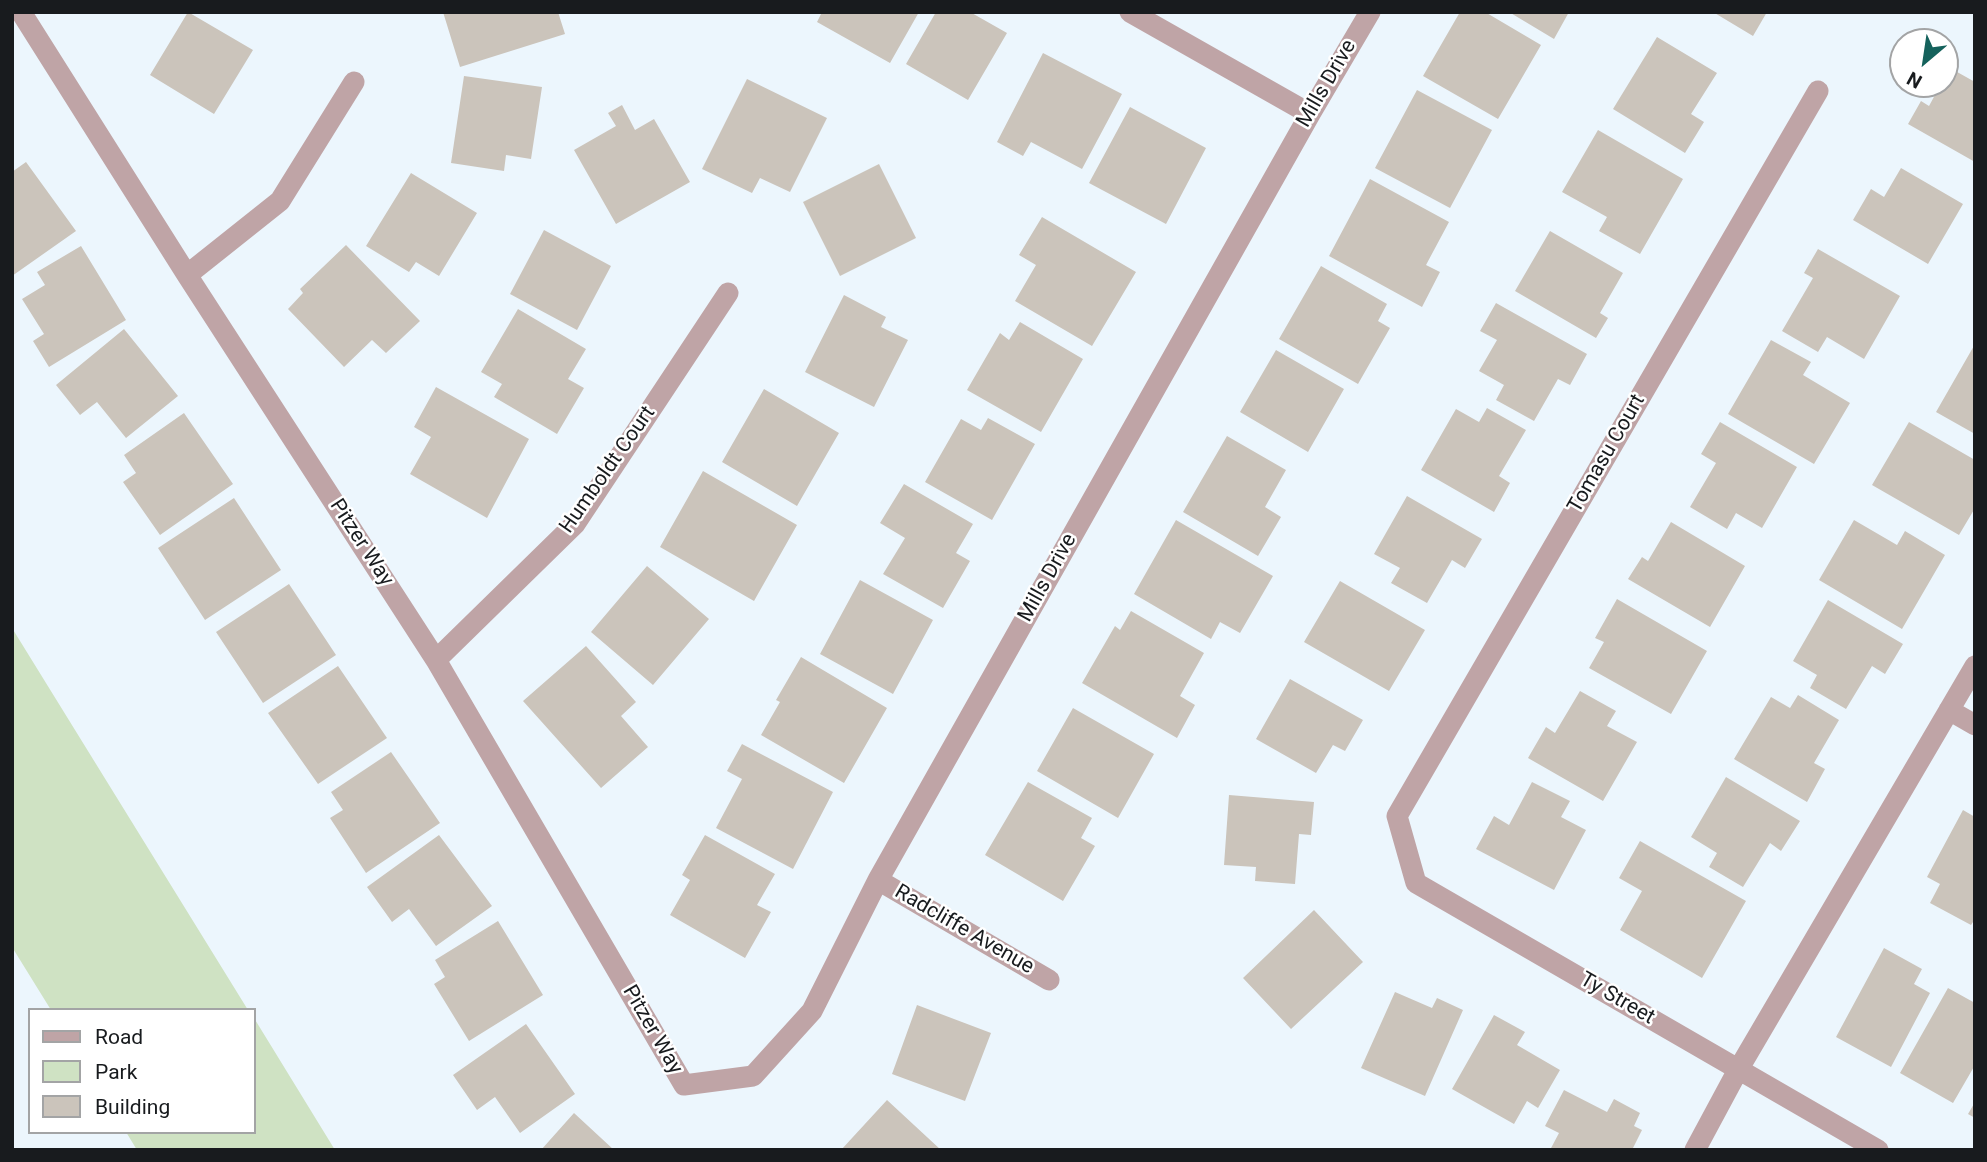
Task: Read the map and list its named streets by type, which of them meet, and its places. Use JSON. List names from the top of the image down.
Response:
{
  "streets": {
    "street": [
      "Mills Drive",
      "Tomasu Court",
      "Humboldt Court",
      "Pitzer Way",
      "Radcliffe Avenue",
      "Ty Street"
    ]
  },
  "crossings": [
    ["Mills Drive", "Pitzer Way"],
    ["Mills Drive", "Radcliffe Avenue"],
    ["Tomasu Court", "Ty Street"],
    ["Humboldt Court", "Pitzer Way"]
  ],
  "legend": ["Road", "Park", "Building"],
  "north": "bottom left"
}
